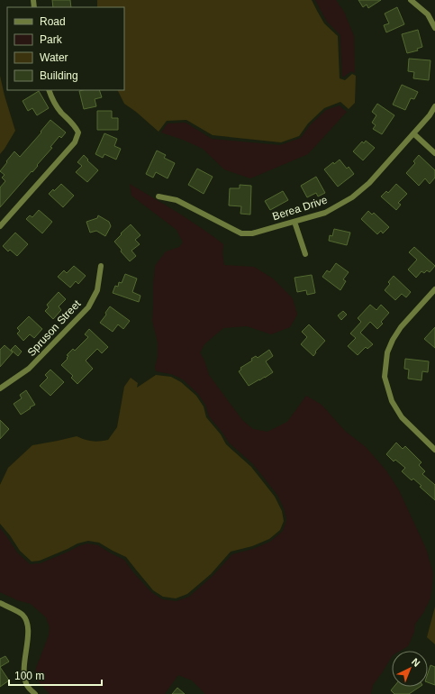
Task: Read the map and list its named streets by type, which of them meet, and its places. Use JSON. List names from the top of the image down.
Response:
{
  "streets": {
    "street": ["Berea Drive", "Spruson Street"]
  },
  "legend": [
    "Road",
    "Park",
    "Water",
    "Building"
  ],
  "scale_bar": "100 m",
  "north": "top right"
}
